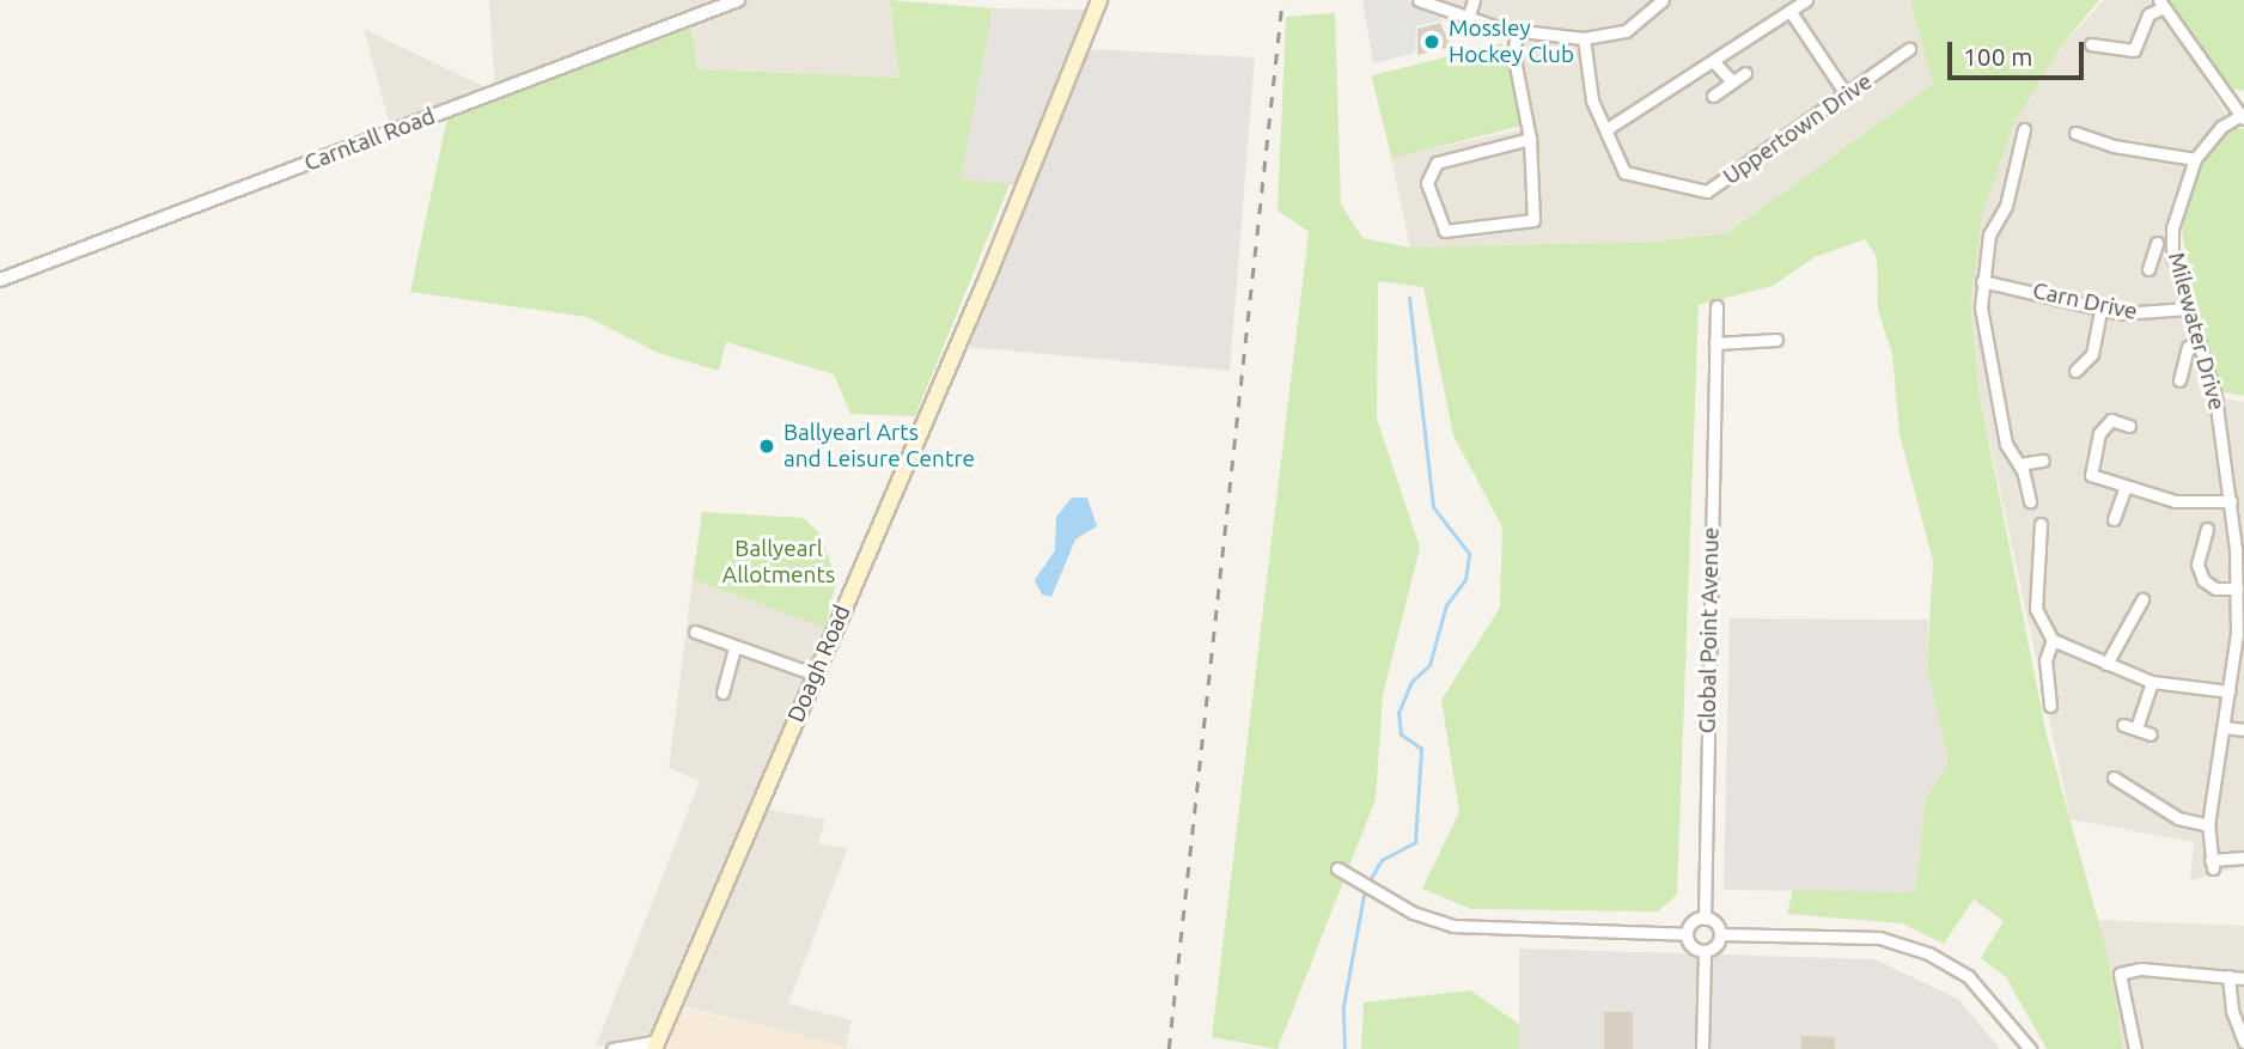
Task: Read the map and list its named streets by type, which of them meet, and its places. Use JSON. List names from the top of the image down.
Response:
{
  "streets": {
    "main road": ["Doagh Road"],
    "street": [
      "Uppertown Drive",
      "Carntall Road",
      "Carn Drive",
      "Milewater Drive",
      "Global Point Avenue"
    ]
  },
  "crossings": [
    ["Carn Drive", "Milewater Drive"]
  ],
  "parks": ["Ballyearl Allotments"],
  "places": ["Mossley Hockey Club", "Ballyearl Arts and Leisure Centre"],
  "scale_bar": "100 m"
}
